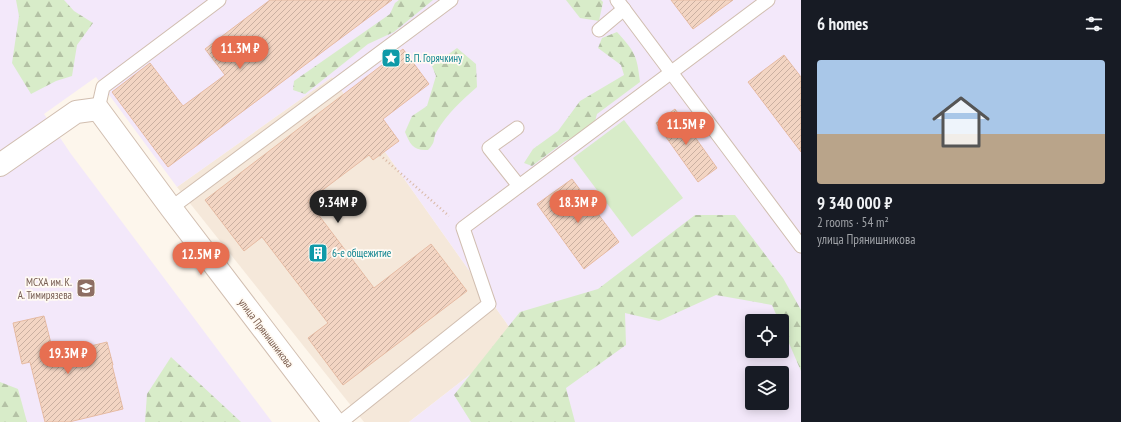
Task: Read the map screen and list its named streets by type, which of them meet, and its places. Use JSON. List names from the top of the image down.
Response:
{
  "streets": {
    "street": ["улица Прянишникова"]
  },
  "places": {
    "place": ["В. П. Горячкину"],
    "building": ["6-е общежитие"],
    "school or university": ["МСХА им. К. А. Тимирязева"]
  },
  "page": {
    "heading": "6 homes",
    "price": [
      "11.3M ₽",
      "11.5M ₽",
      "9.34M ₽",
      "18.3M ₽",
      "12.5M ₽",
      "19.3M ₽"
    ],
    "list": [
      {
        "name": "9 340 000 ₽",
        "note": "2 rooms · 54 m² · улица Прянишникова"
      }
    ]
  }
}
